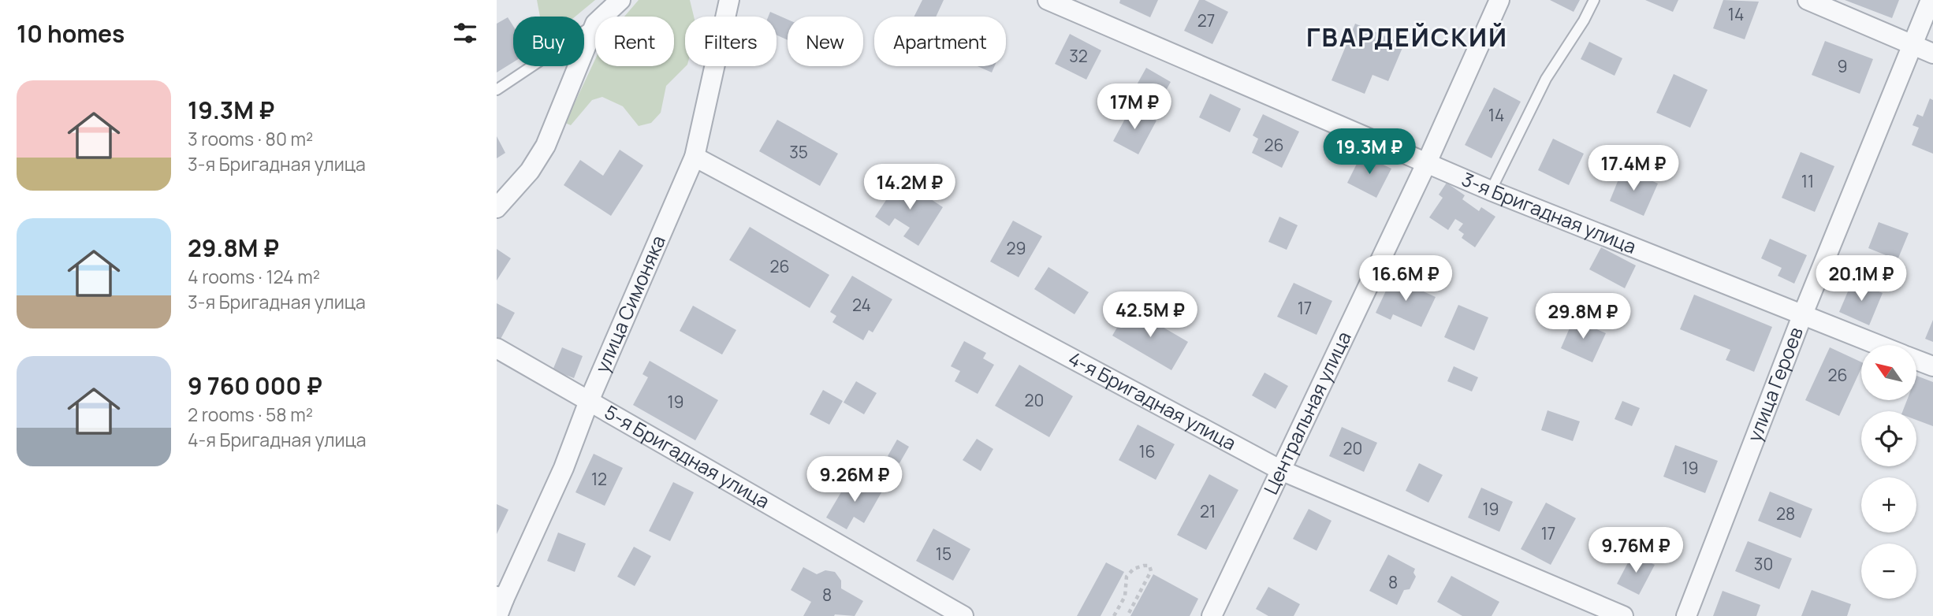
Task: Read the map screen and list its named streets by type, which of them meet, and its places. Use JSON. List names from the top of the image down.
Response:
{
  "streets": {
    "street": [
      "3-я Бригадная улица",
      "улица Симоняка",
      "улица Героев",
      "4-я Бригадная улица",
      "Центральная улица",
      "5-я Бригадная улица"
    ]
  },
  "crossings": [
    ["3-я Бригадная улица", "улица Героев"],
    ["3-я Бригадная улица", "Центральная улица"],
    ["улица Симоняка", "4-я Бригадная улица"],
    ["улица Симоняка", "5-я Бригадная улица"],
    ["4-я Бригадная улица", "Центральная улица"]
  ],
  "districts": ["ГВАРДЕЙСКИЙ"],
  "house_numbers": [
    "14",
    "27",
    "32",
    "9",
    "14",
    "26",
    "35",
    "11",
    "29",
    "26",
    "24",
    "17",
    "26",
    "20",
    "19",
    "20",
    "16",
    "19",
    "12",
    "19",
    "21",
    "28",
    "17",
    "15",
    "30",
    "8",
    "8"
  ],
  "north": "top left",
  "page": {
    "heading": "10 homes",
    "chip": [
      "Buy",
      "Rent",
      "Filters",
      "New",
      "Apartment"
    ],
    "list": [
      {
        "name": "19.3M ₽",
        "note": "3 rooms · 80 m² · 3-я Бригадная улица"
      },
      {
        "name": "29.8M ₽",
        "note": "4 rooms · 124 m² · 3-я Бригадная улица"
      },
      {
        "name": "9 760 000 ₽",
        "note": "2 rooms · 58 m² · 4-я Бригадная улица"
      }
    ],
    "price": [
      "17M ₽",
      "19.3M ₽",
      "17.4M ₽",
      "14.2M ₽",
      "16.6M ₽",
      "20.1M ₽",
      "42.5M ₽",
      "29.8M ₽",
      "9.26M ₽",
      "9.76M ₽"
    ],
    "map_buttons": ["+", "−"]
  }
}
